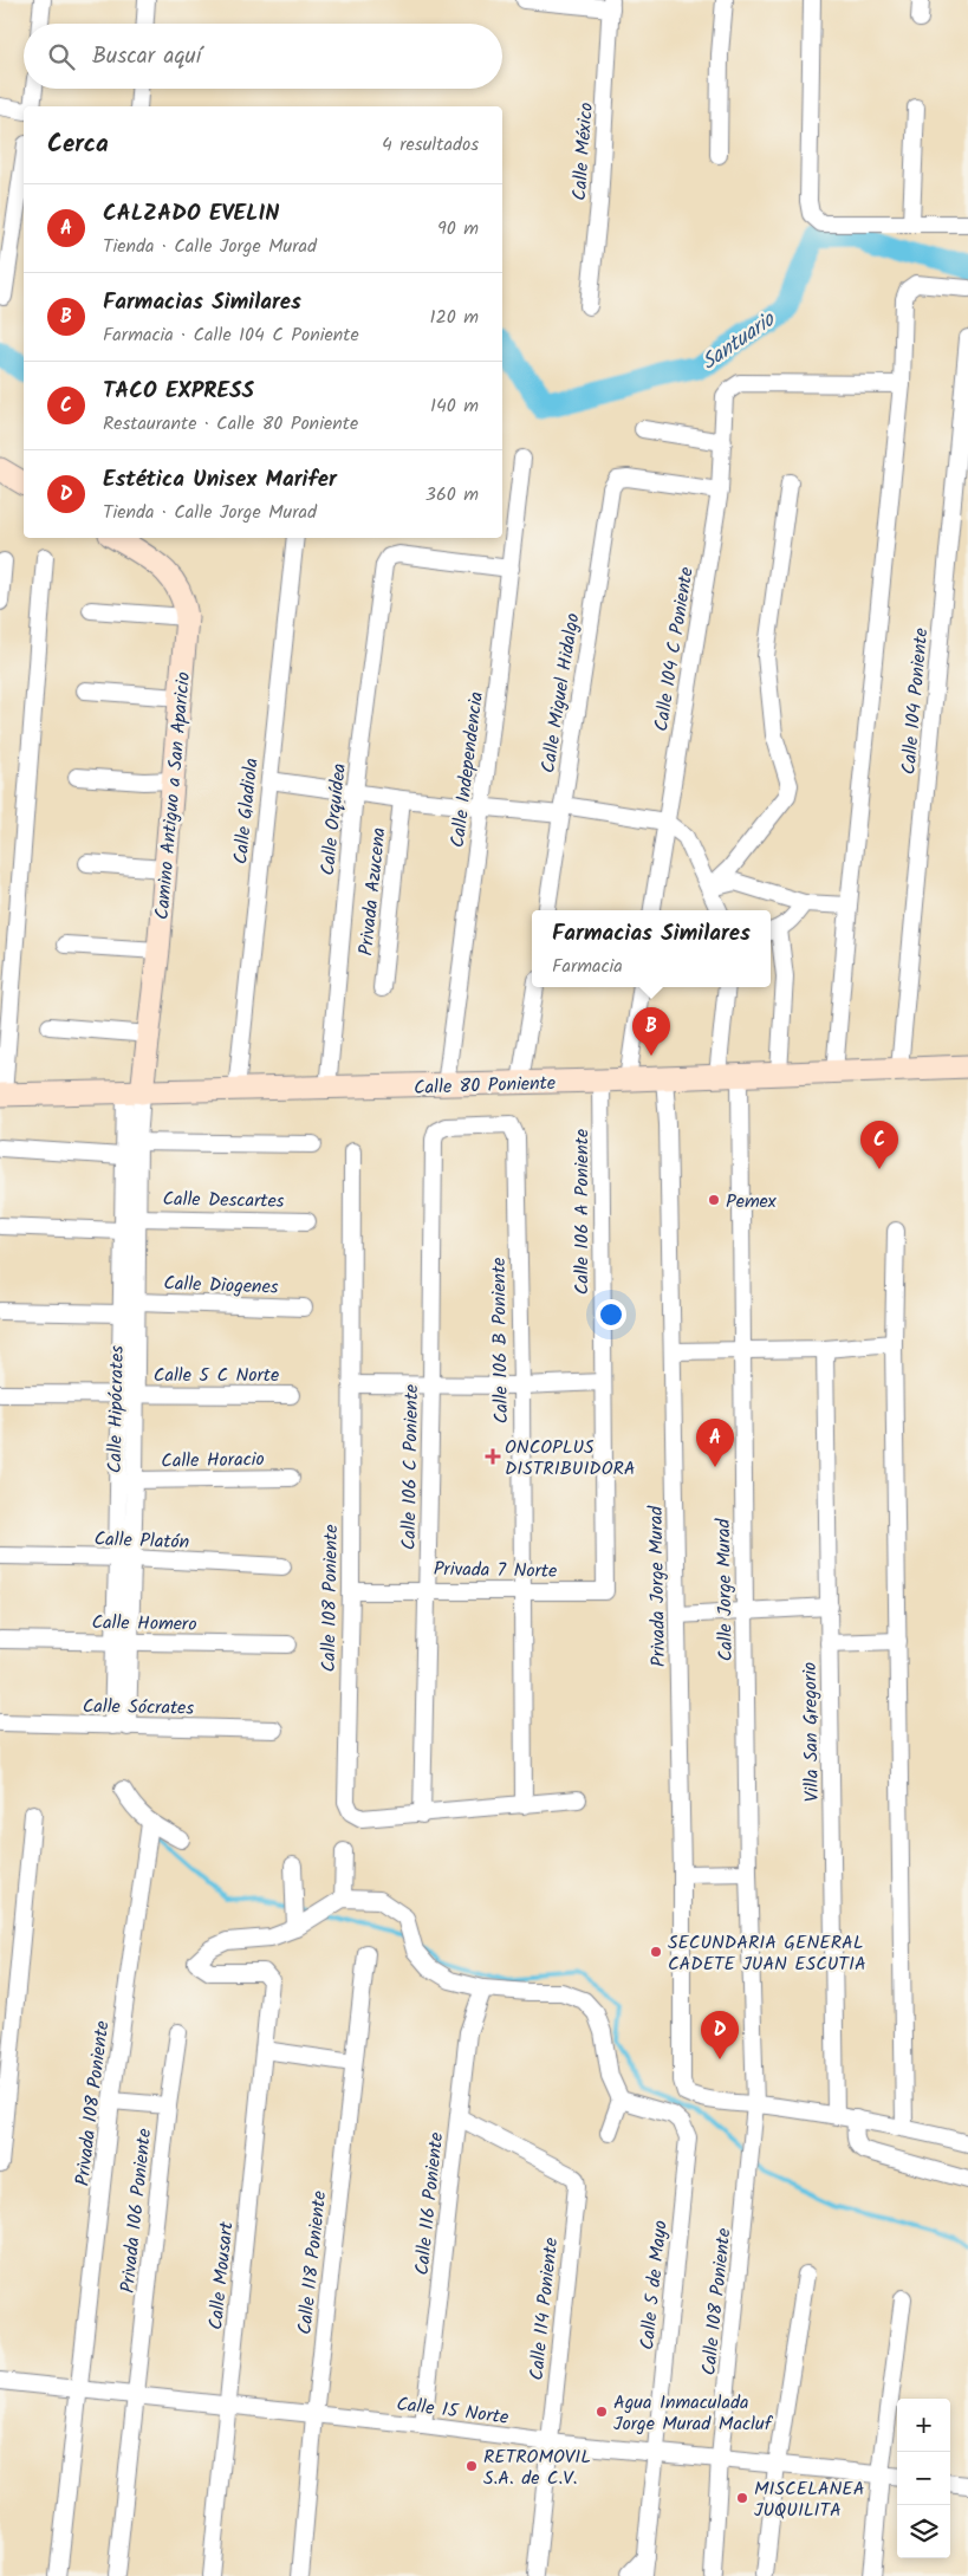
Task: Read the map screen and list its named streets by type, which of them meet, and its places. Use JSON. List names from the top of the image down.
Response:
{
  "streets": {
    "street": [
      "Calle México",
      "Calle 104 C Poniente",
      "Calle Miguel Hidalgo",
      "Calle 104 Poniente",
      "Calle Independencia",
      "Camino Antiguo a San Aparicio",
      "Calle Gladiola",
      "Calle Orquídea",
      "Privada Azucena",
      "Calle 80 Poniente",
      "Calle Descartes",
      "Calle 106 A Poniente",
      "Calle Diogenes",
      "Calle 106 B Poniente",
      "Calle 5 C Norte",
      "Calle Hipócrates",
      "Calle Horacio",
      "Calle 106 C Poniente",
      "Calle Platón",
      "Privada 7 Norte",
      "Privada Jorge Murad",
      "Calle Jorge Murad",
      "Calle 108 Poniente",
      "Calle Homero",
      "Calle Sócrates",
      "Villa San Gregorio",
      "Privada 108 Poniente",
      "Calle 116 Poniente",
      "Privada 106 Poniente",
      "Calle 118 Poniente",
      "Calle Mousart",
      "Calle 5 de Mayo",
      "Calle 114 Poniente",
      "Calle 15 Norte"
    ]
  },
  "crossings": [
    ["Calle 104 C Poniente", "Calle Miguel Hidalgo"],
    ["Calle 104 Poniente", "Calle 80 Poniente"],
    ["Calle Independencia", "Calle Orquídea"],
    ["Calle Independencia", "Calle 80 Poniente"],
    ["Camino Antiguo a San Aparicio", "Calle 80 Poniente"],
    ["Camino Antiguo a San Aparicio", "Calle Hipócrates"],
    ["Calle Gladiola", "Calle 80 Poniente"],
    ["Calle Orquídea", "Calle 80 Poniente"],
    ["Calle 80 Poniente", "Calle 106 A Poniente"],
    ["Calle 80 Poniente", "Calle Hipócrates"],
    ["Calle 80 Poniente", "Privada Jorge Murad"],
    ["Calle 80 Poniente", "Calle Jorge Murad"],
    ["Calle Descartes", "Calle Hipócrates"],
    ["Calle 106 A Poniente", "Privada 7 Norte"],
    ["Calle Diogenes", "Calle Hipócrates"],
    ["Calle 106 B Poniente", "Calle 106 C Poniente"],
    ["Calle 106 B Poniente", "Privada 7 Norte"],
    ["Calle 5 C Norte", "Calle Hipócrates"],
    ["Calle Hipócrates", "Calle Horacio"],
    ["Calle Hipócrates", "Calle Platón"],
    ["Calle Hipócrates", "Calle Homero"],
    ["Calle Hipócrates", "Calle Sócrates"],
    ["Calle 106 C Poniente", "Privada 7 Norte"],
    ["Calle 106 C Poniente", "Calle 108 Poniente"],
    ["Privada 7 Norte", "Calle 108 Poniente"],
    ["Privada Jorge Murad", "Calle Jorge Murad"],
    ["Privada Jorge Murad", "Calle 108 Poniente"],
    ["Calle Jorge Murad", "Calle 108 Poniente"],
    ["Calle 108 Poniente", "Calle 15 Norte"],
    ["Privada 108 Poniente", "Calle 15 Norte"],
    ["Calle 116 Poniente", "Calle 114 Poniente"],
    ["Calle 116 Poniente", "Calle 15 Norte"],
    ["Privada 106 Poniente", "Calle 15 Norte"],
    ["Calle 118 Poniente", "Calle 15 Norte"],
    ["Calle Mousart", "Calle 15 Norte"],
    ["Calle 5 de Mayo", "Calle 15 Norte"],
    ["Calle 114 Poniente", "Calle 15 Norte"]
  ],
  "water": ["Santuario"],
  "places": {
    "other": [
      "Pemex",
      "SECUNDARIA GENERAL CADETE JUAN ESCUTIA",
      "Agua Inmaculada Jorge Murad Macluf",
      "RETROMOVIL S.A. de C.V.",
      "MISCELANEA JUQUILITA"
    ],
    "health": ["ONCOPLUS DISTRIBUIDORA"]
  },
  "page": {
    "search": "Buscar aquí",
    "heading": ["Cerca", "4 resultados"],
    "list": [
      {
        "mark": "A",
        "name": "CALZADO EVELIN",
        "note": "Tienda · Calle Jorge Murad",
        "value": "90 m"
      },
      {
        "mark": "B",
        "name": "Farmacias Similares",
        "note": "Farmacia · Calle 104 C Poniente",
        "value": "120 m"
      },
      {
        "mark": "C",
        "name": "TACO EXPRESS",
        "note": "Restaurante · Calle 80 Poniente",
        "value": "140 m"
      },
      {
        "mark": "D",
        "name": "Estética Unisex Marifer",
        "note": "Tienda · Calle Jorge Murad",
        "value": "360 m"
      }
    ],
    "popup": ["Farmacias Similares", "Farmacia"],
    "pins": [
      "B",
      "C",
      "A",
      "D"
    ],
    "map_buttons": ["+", "−"]
  }
}
